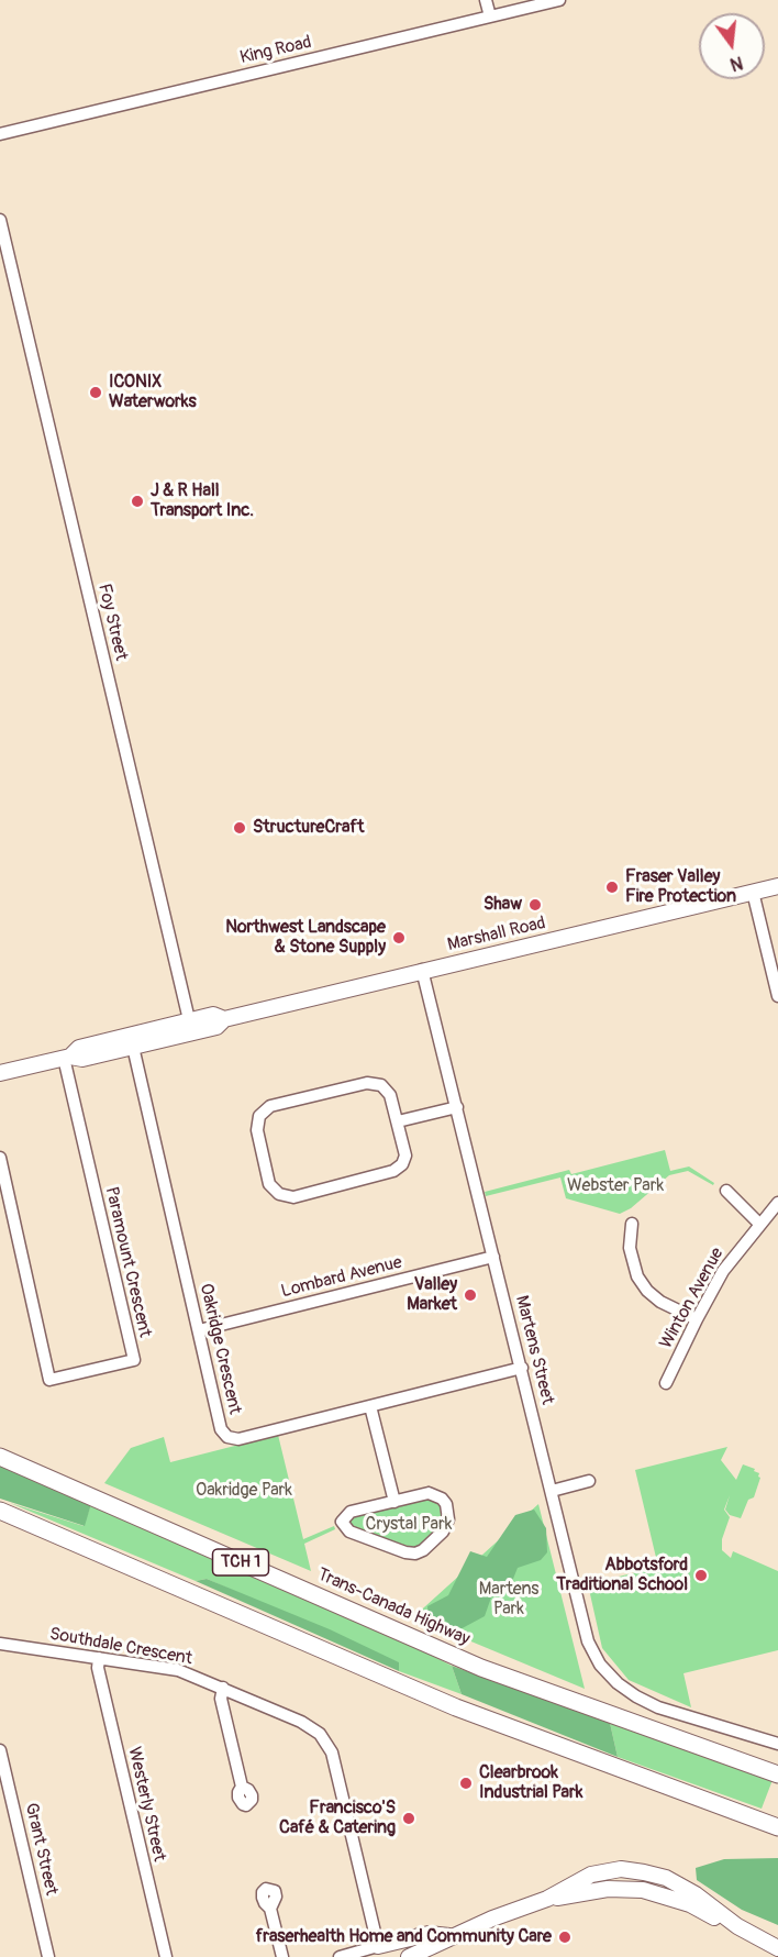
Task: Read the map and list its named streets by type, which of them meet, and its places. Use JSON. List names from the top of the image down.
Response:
{
  "streets": {
    "highway": ["TCH 1", "Trans-Canada Highway"],
    "main road": ["Marshall Road"],
    "street": [
      "King Road",
      "Foy Street",
      "Paramount Crescent",
      "Lombard Avenue",
      "Winton Avenue",
      "Oakridge Crescent",
      "Martens Street",
      "Southdale Crescent",
      "Westerly Street",
      "Grant Street"
    ]
  },
  "crossings": [
    ["Foy Street", "Marshall Road"],
    ["Marshall Road", "Paramount Crescent"],
    ["Marshall Road", "Oakridge Crescent"],
    ["Marshall Road", "Martens Street"],
    ["Lombard Avenue", "Oakridge Crescent"],
    ["Lombard Avenue", "Martens Street"],
    ["Oakridge Crescent", "Martens Street"],
    ["Southdale Crescent", "Westerly Street"]
  ],
  "parks": [
    "Webster Park",
    "Oakridge Park",
    "Crystal Park",
    "Martens Park"
  ],
  "places": [
    "ICONIX Waterworks",
    "J & R Hall Transport Inc.",
    "StructureCraft",
    "Fraser Valley Fire Protection",
    "Shaw",
    "Northwest Landscape & Stone Supply",
    "Valley Market",
    "Abbotsford Traditional School",
    "Clearbrook Industrial Park",
    "Francisco'S Café & Catering",
    "fraserhealth Home and Community Care"
  ],
  "north": "bottom"
}
